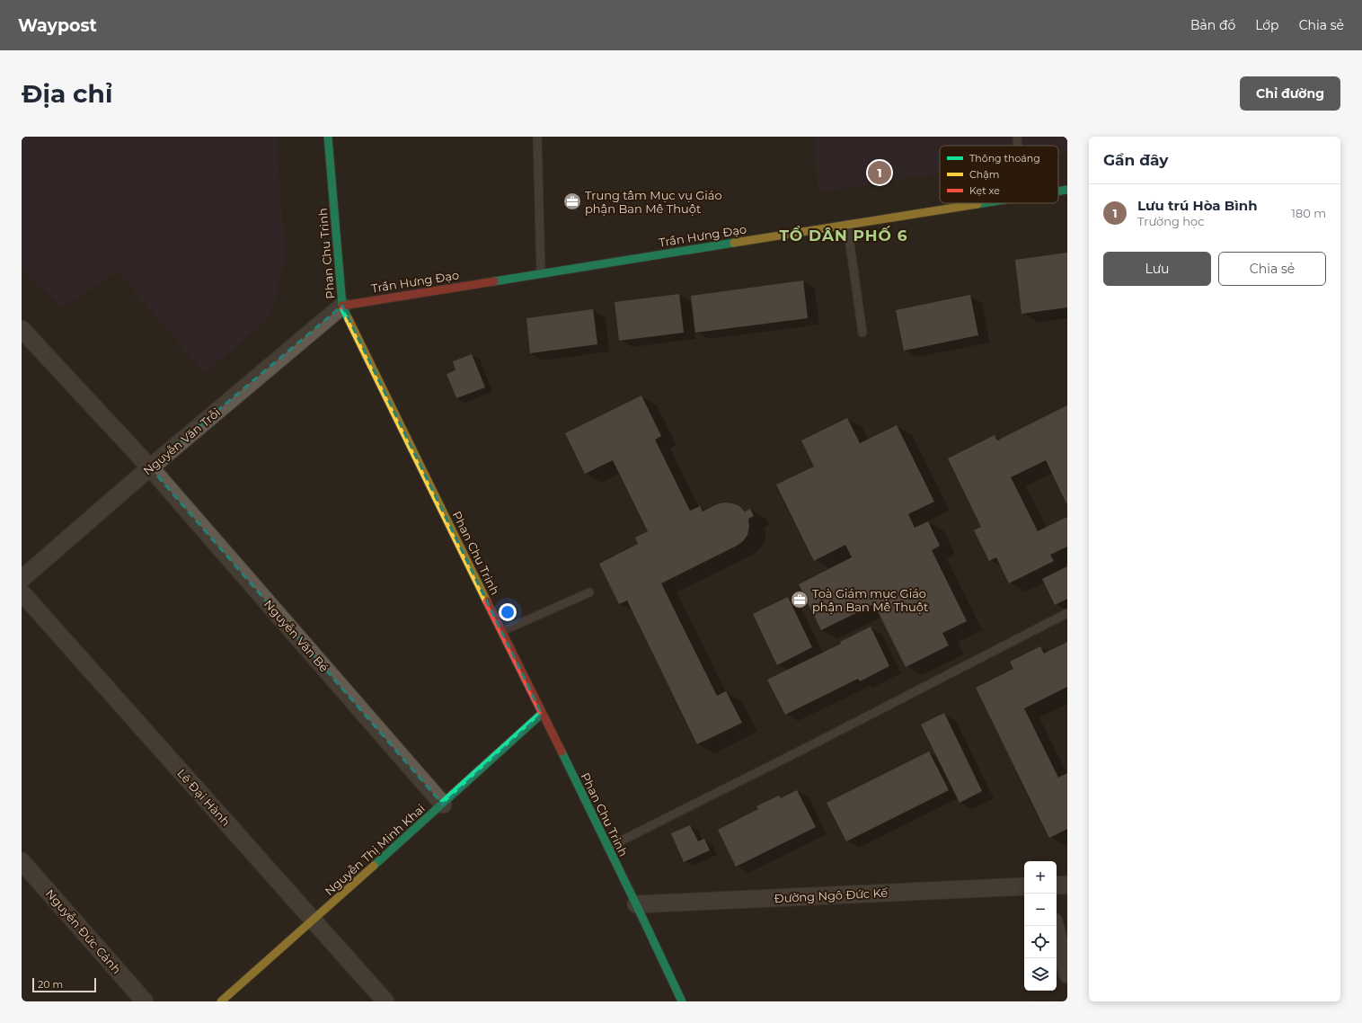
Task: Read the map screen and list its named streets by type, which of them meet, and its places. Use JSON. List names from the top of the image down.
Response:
{
  "streets": {
    "street": [
      "Trần Hưng Đạo",
      "Phan Chu Trinh",
      "Nguyễn Văn Trỗi",
      "Nguyễn Văn Bé",
      "Lê Đại Hành",
      "Nguyễn Thị Minh Khai",
      "Đường Ngô Đức Kế",
      "Nguyễn Đức Cảnh"
    ]
  },
  "crossings": [
    ["Trần Hưng Đạo", "Phan Chu Trinh"],
    ["Trần Hưng Đạo", "Nguyễn Văn Trỗi"],
    ["Phan Chu Trinh", "Nguyễn Văn Trỗi"],
    ["Phan Chu Trinh", "Nguyễn Thị Minh Khai"],
    ["Phan Chu Trinh", "Đường Ngô Đức Kế"],
    ["Nguyễn Văn Trỗi", "Nguyễn Văn Bé"],
    ["Nguyễn Văn Bé", "Nguyễn Thị Minh Khai"],
    ["Lê Đại Hành", "Nguyễn Thị Minh Khai"]
  ],
  "districts": ["TỔ DÂN PHỐ 6"],
  "places": {
    "office": ["Trung tâm Mục vụ Giáo phận Ban Mê Thuột", "Toà Giám mục Giáo phận Ban Mê Thuột"]
  },
  "legend": ["Thông thoáng", "Chậm", "Kẹt xe"],
  "scale_bar": "20 m",
  "page": {
    "header": "Waypost",
    "nav": ["Bản đồ", "Lớp", "Chia sẻ"],
    "buttons": [
      "Chỉ đường",
      ["Lưu", "Chia sẻ"]
    ],
    "title": "Địa chỉ",
    "heading": "Gần đây",
    "pins": "1",
    "list": [
      {
        "mark": "1",
        "name": "Lưu trú Hòa Bình",
        "note": "Trường học",
        "value": "180 m"
      }
    ],
    "map_buttons": ["+", "−"],
    "scale": "20 m"
  }
}
